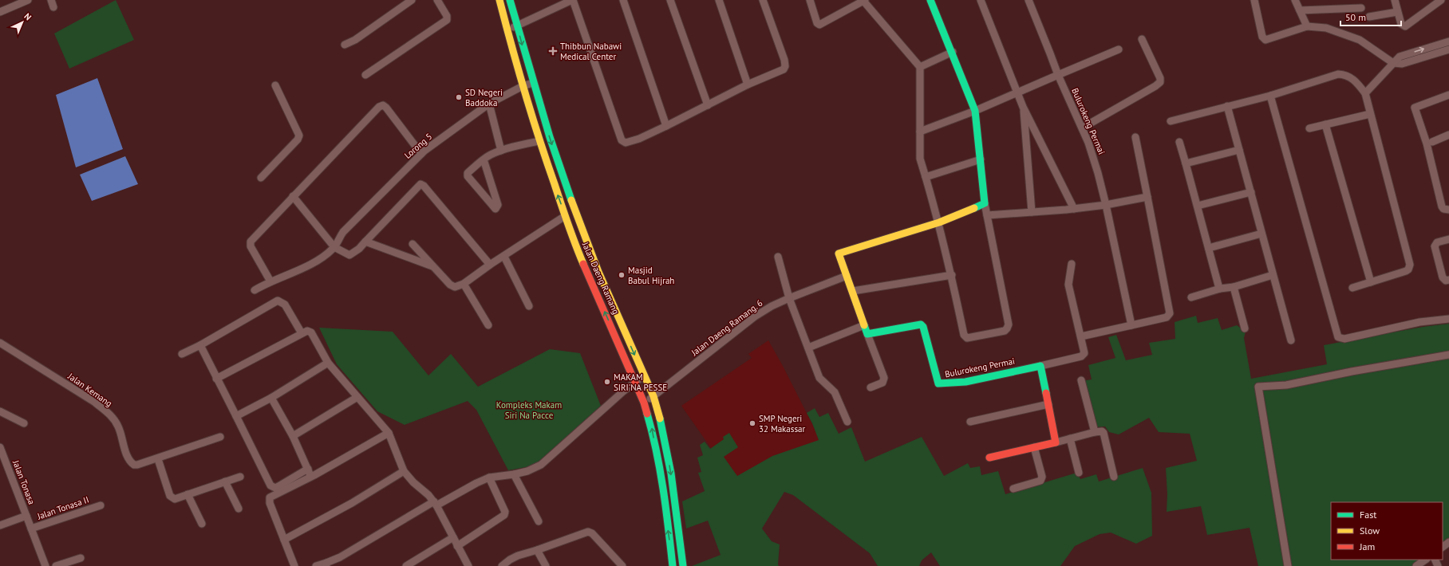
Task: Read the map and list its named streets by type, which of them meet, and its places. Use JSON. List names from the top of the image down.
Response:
{
  "streets": {
    "main road": ["Bulurokeng Permai", "Jalan Daeng Ramang"],
    "street": [
      "Lorong 5",
      "Jalan Daeng Ramang. 6",
      "Jalan Kemang",
      "Jalan Tonasa",
      "Jalan Tonasa II"
    ]
  },
  "crossings": [
    ["Lorong 5", "Jalan Daeng Ramang"],
    ["Jalan Daeng Ramang", "Jalan Daeng Ramang. 6"]
  ],
  "parks": ["Kompleks Makam Siri Na Pacce"],
  "places": {
    "health": ["Thibbun Nabawi Medical Center"],
    "other": [
      "SD Negeri Baddoka",
      "Masjid Babul Hijrah",
      "MAKAM SIRI'NA PESSE",
      "SMP Negeri 32 Makassar"
    ]
  },
  "legend": ["Fast", "Slow", "Jam"],
  "scale_bar": "50 m",
  "north": "top right"
}
